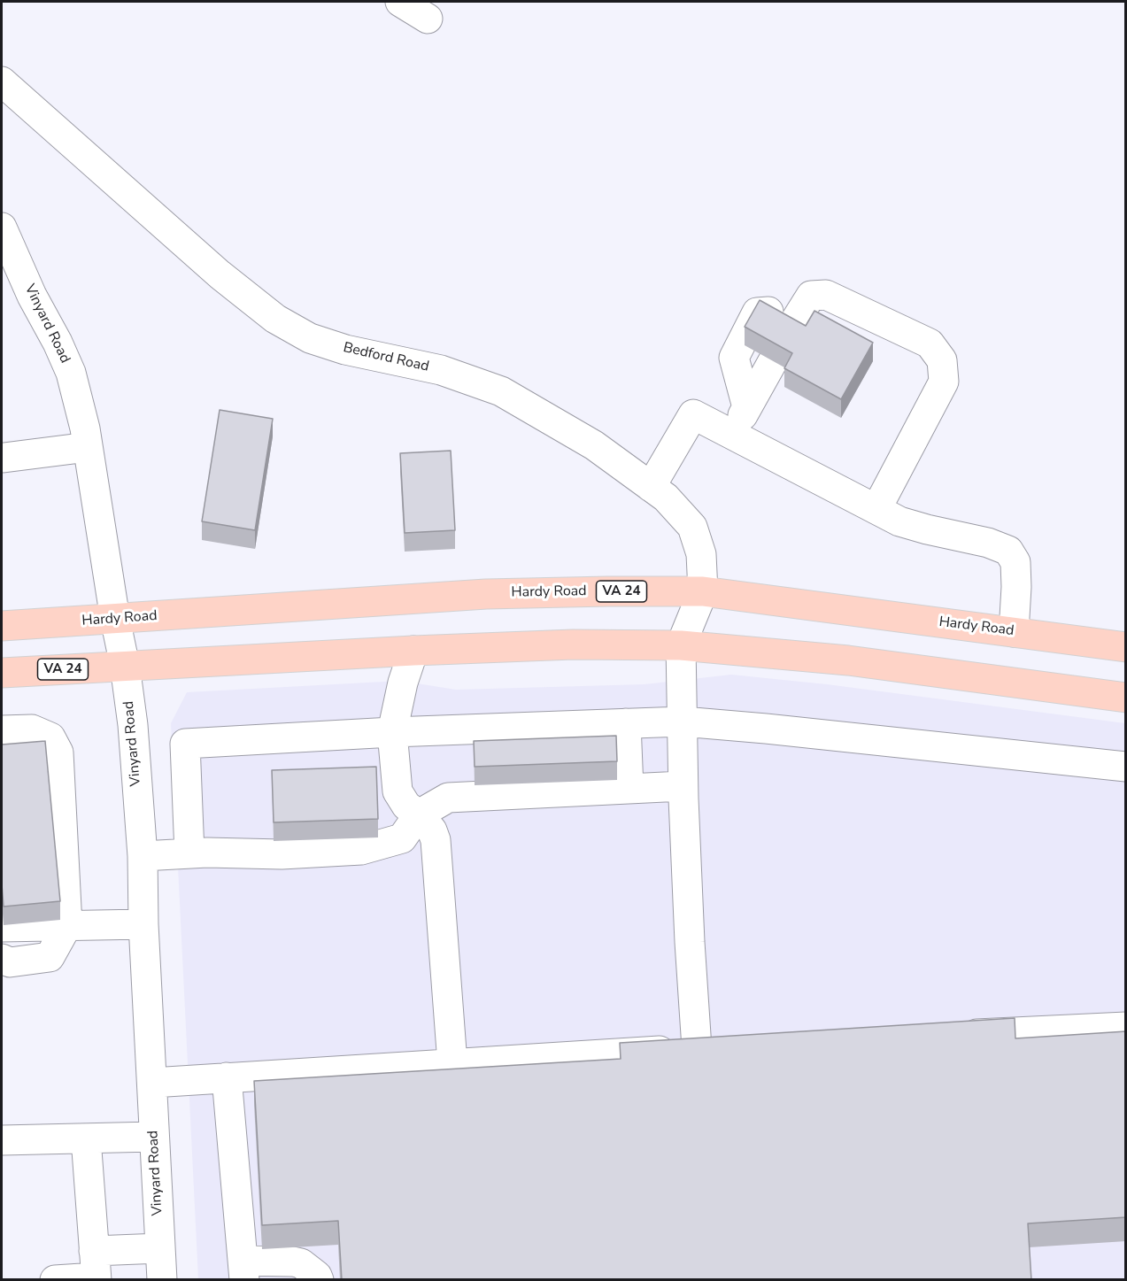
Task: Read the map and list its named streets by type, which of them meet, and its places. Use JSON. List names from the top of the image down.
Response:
{
  "streets": {
    "main road": ["VA 24", "Hardy Road"],
    "street": ["Vinyard Road", "Bedford Road"]
  },
  "crossings": [
    ["Vinyard Road", "VA 24"],
    ["Vinyard Road", "Hardy Road"],
    ["Bedford Road", "VA 24"],
    ["Bedford Road", "Hardy Road"]
  ]
}
